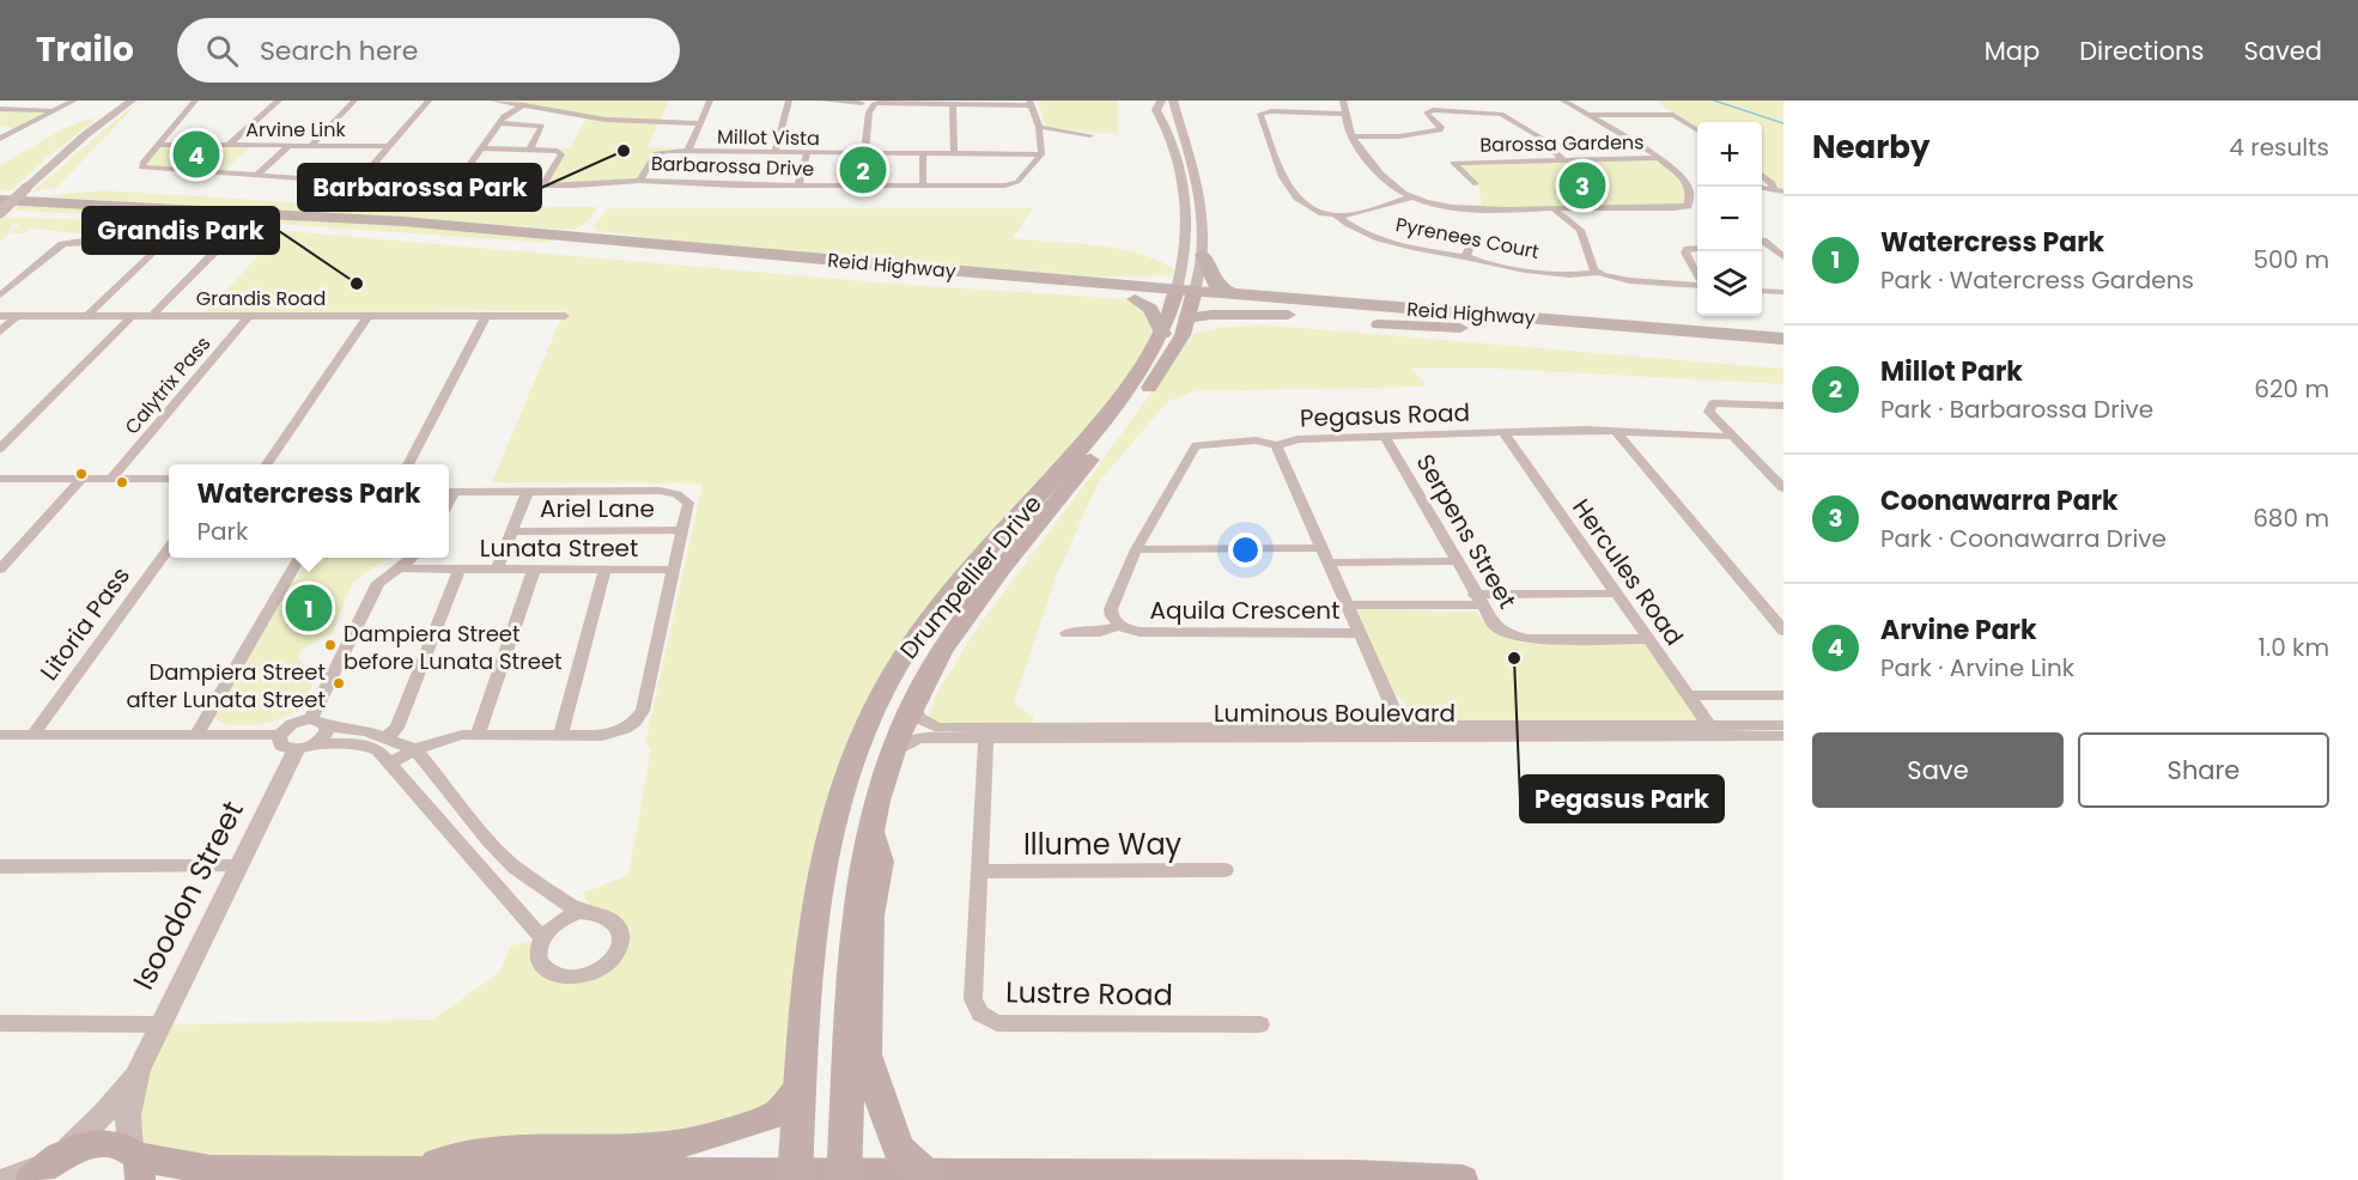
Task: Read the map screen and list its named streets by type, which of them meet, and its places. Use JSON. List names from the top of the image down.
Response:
{
  "streets": {
    "highway": ["Reid Highway"],
    "main road": ["Drumpellier Drive"],
    "street": [
      "Arvine Link",
      "Millot Vista",
      "Barossa Gardens",
      "Barbarossa Drive",
      "Pyrenees Court",
      "Grandis Road",
      "Calytrix Pass",
      "Pegasus Road",
      "Ariel Lane",
      "Serpens Street",
      "Lunata Street",
      "Hercules Road",
      "Aquila Crescent",
      "Litoria Pass",
      "Luminous Boulevard",
      "Illume Way",
      "Isoodon Street",
      "Lustre Road"
    ]
  },
  "crossings": [
    ["Arvine Link", "Barbarossa Drive"],
    ["Millot Vista", "Barbarossa Drive"],
    ["Reid Highway", "Drumpellier Drive"],
    ["Grandis Road", "Calytrix Pass"],
    ["Pegasus Road", "Serpens Street"],
    ["Pegasus Road", "Hercules Road"],
    ["Pegasus Road", "Aquila Crescent"],
    ["Pegasus Road", "Luminous Boulevard"],
    ["Serpens Street", "Hercules Road"],
    ["Hercules Road", "Luminous Boulevard"],
    ["Drumpellier Drive", "Luminous Boulevard"],
    ["Luminous Boulevard", "Lustre Road"],
    ["Illume Way", "Lustre Road"]
  ],
  "places": [
    "Barbarossa Park",
    "Grandis Park",
    "Dampiera Street before Lunata Street",
    "Pegasus Park",
    "Dampiera Street after Lunata Street"
  ],
  "page": {
    "header": "Trailo",
    "search": "Search here",
    "nav": ["Map", "Directions", "Saved"],
    "heading": ["Nearby", "4 results"],
    "map_buttons": ["+", "−"],
    "pins": [
      "4",
      "2",
      "3",
      "1"
    ],
    "list": [
      {
        "mark": "1",
        "name": "Watercress Park",
        "note": "Park · Watercress Gardens",
        "value": "500 m"
      },
      {
        "mark": "2",
        "name": "Millot Park",
        "note": "Park · Barbarossa Drive",
        "value": "620 m"
      },
      {
        "mark": "3",
        "name": "Coonawarra Park",
        "note": "Park · Coonawarra Drive",
        "value": "680 m"
      },
      {
        "mark": "4",
        "name": "Arvine Park",
        "note": "Park · Arvine Link",
        "value": "1.0 km"
      }
    ],
    "popup": ["Watercress Park", "Park"],
    "buttons": ["Save", "Share"]
  }
}
